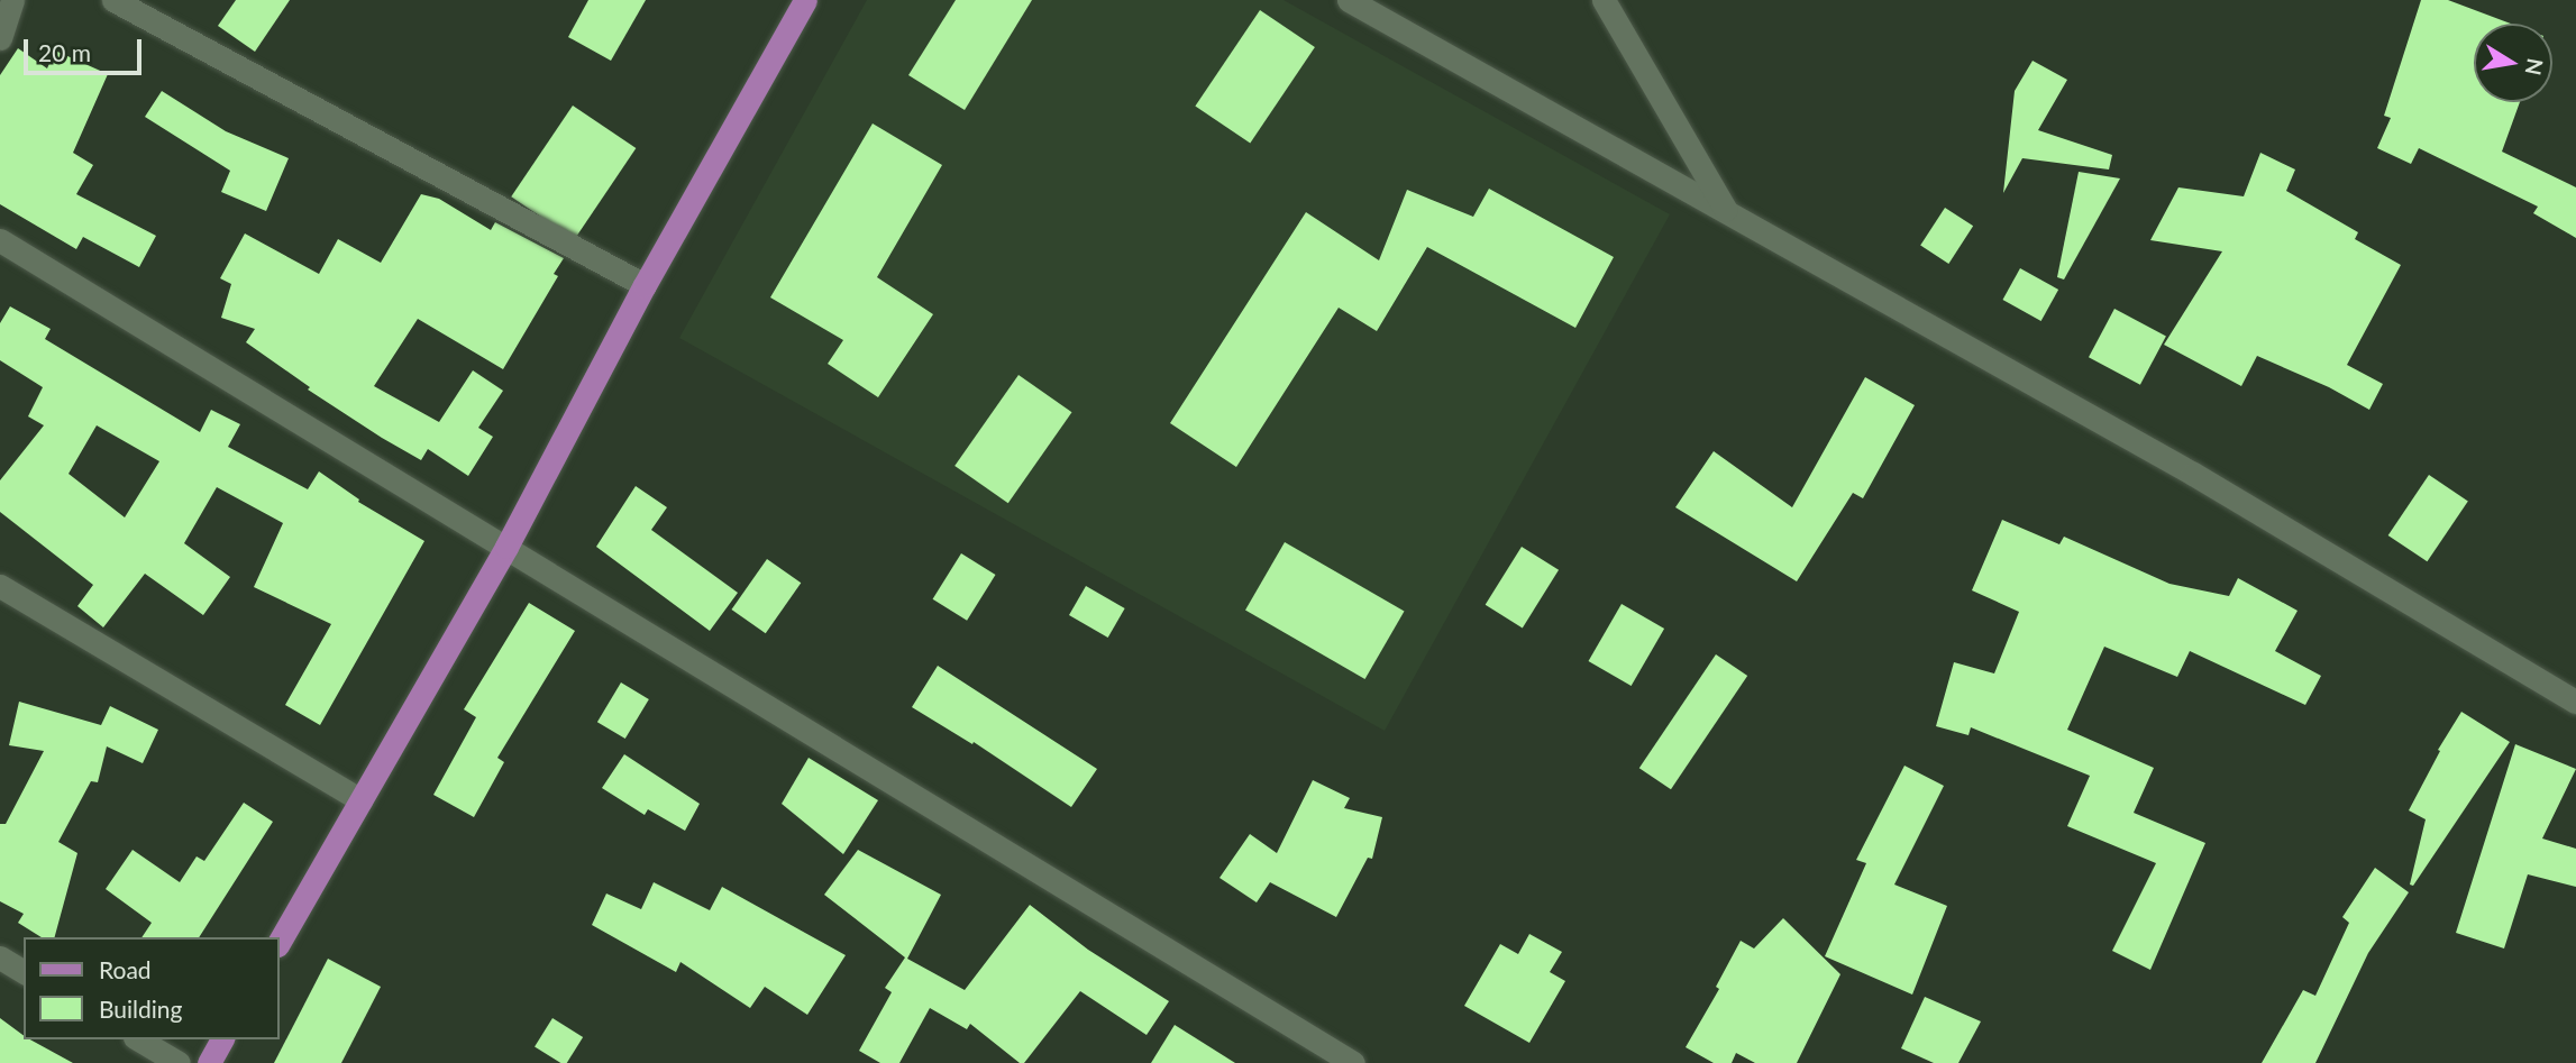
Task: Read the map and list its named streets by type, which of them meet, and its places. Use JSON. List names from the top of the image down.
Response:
{
  "legend": ["Road", "Building"],
  "scale_bar": "20 m",
  "north": "right"
}
